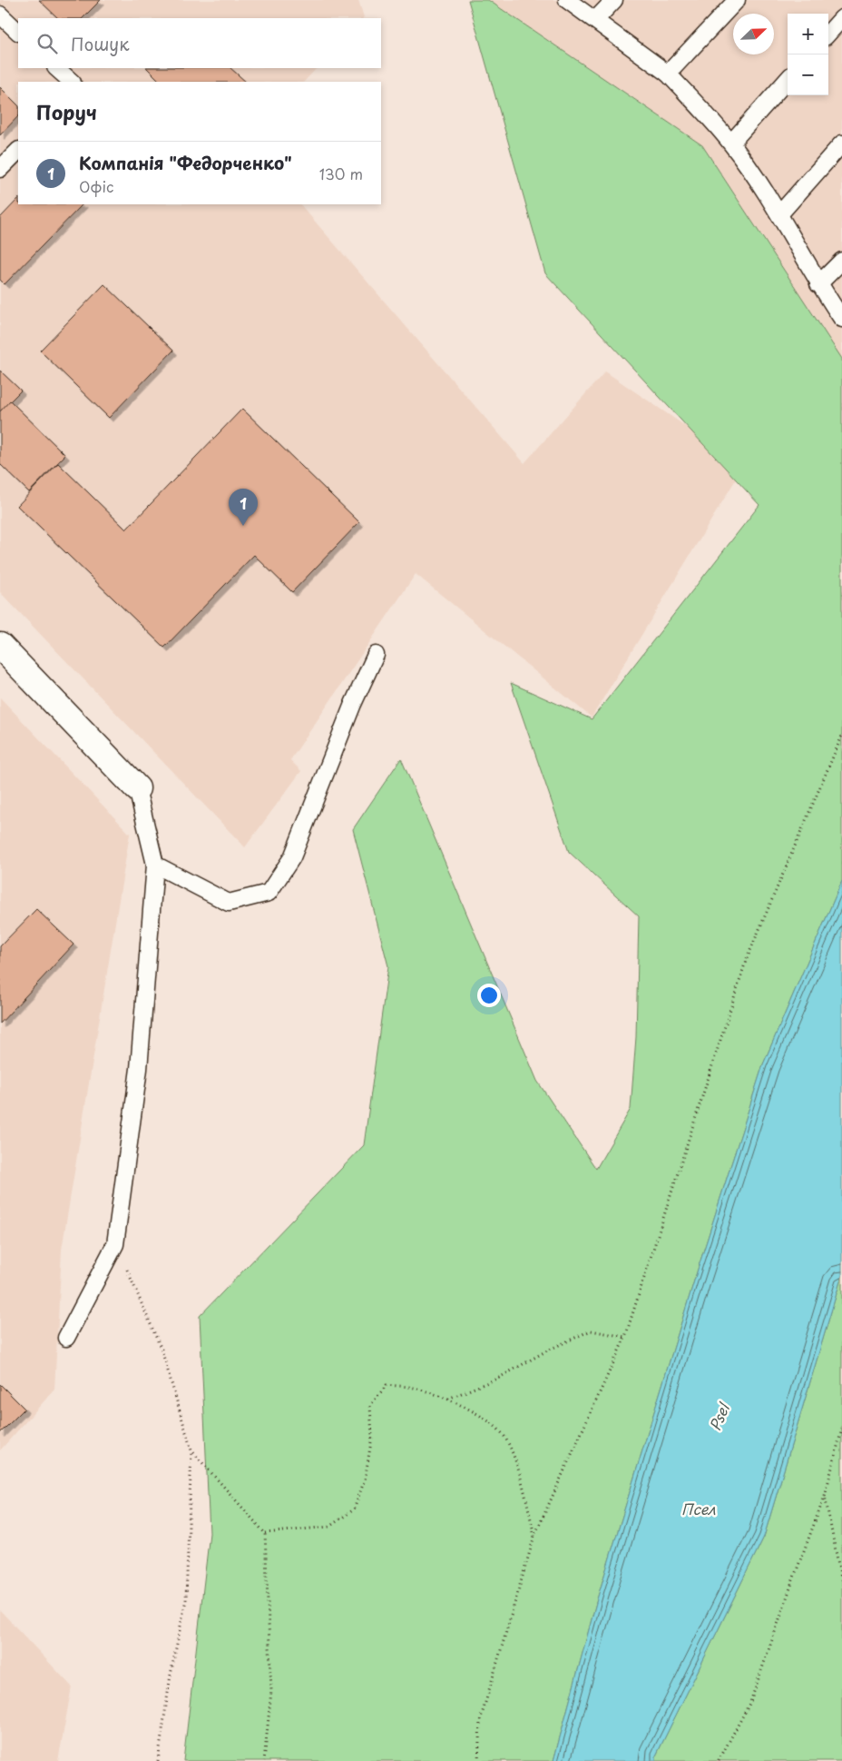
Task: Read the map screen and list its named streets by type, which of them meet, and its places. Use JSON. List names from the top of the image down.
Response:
{
  "water": ["Psel", "Псел"],
  "north": "top right",
  "page": {
    "map_buttons": ["+", "−"],
    "search": "Пошук",
    "heading": "Поруч",
    "list": [
      {
        "mark": "1",
        "name": "Компанія \"Федорченко\"",
        "note": "Офіс",
        "value": "130 m"
      }
    ],
    "pins": "1"
  }
}
